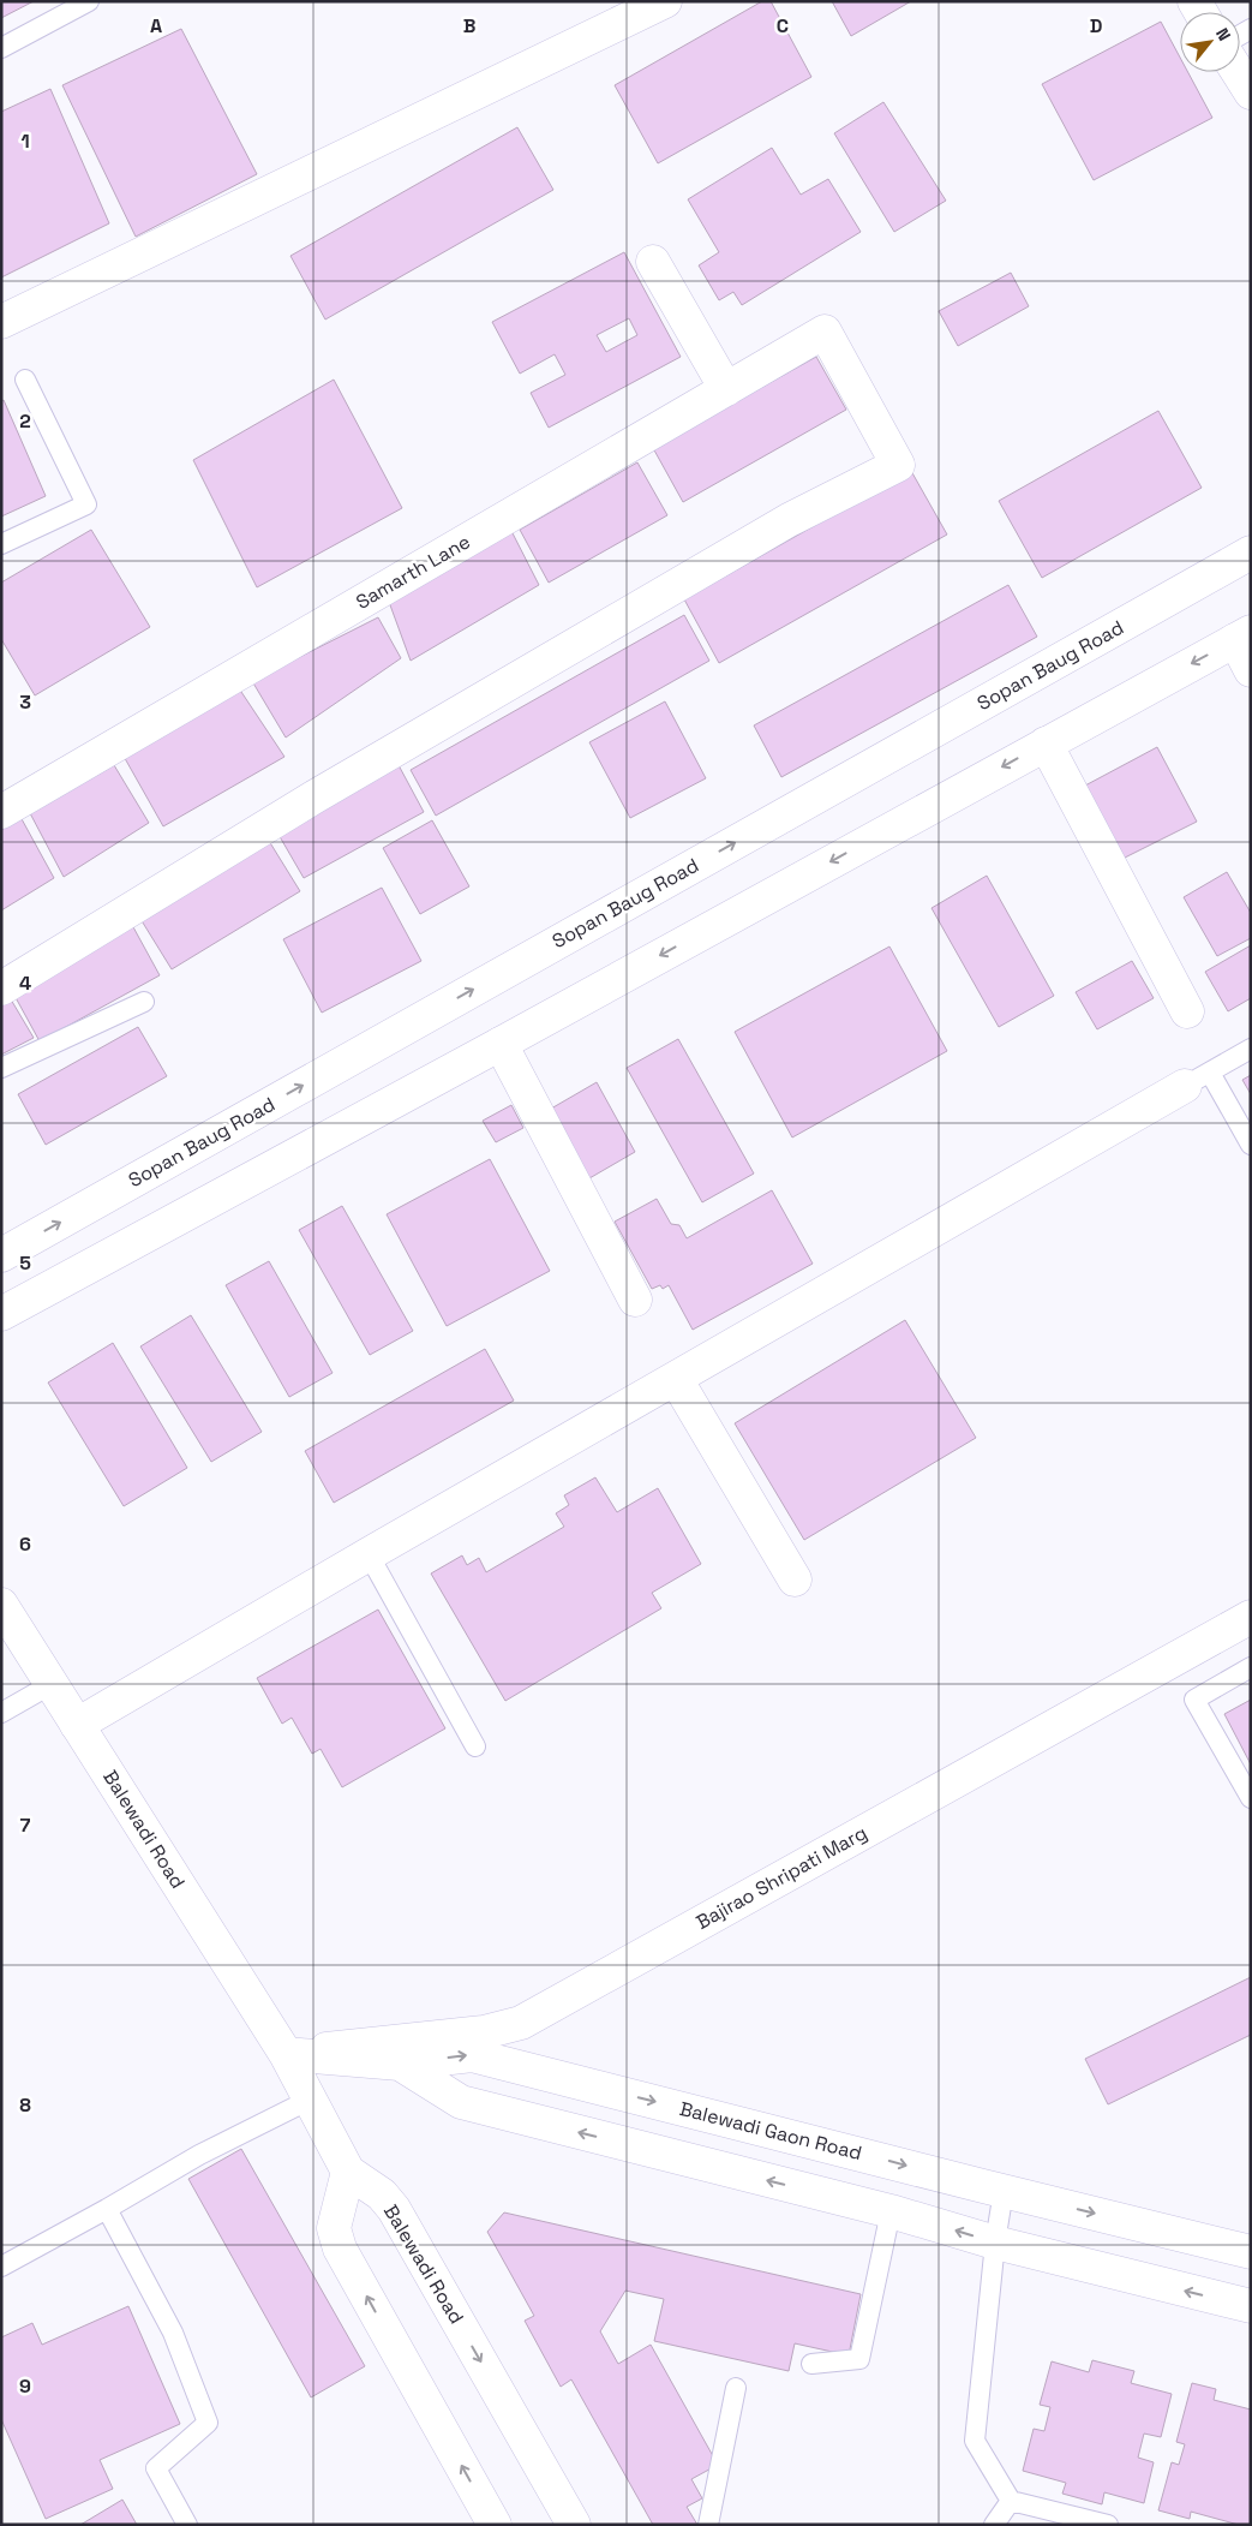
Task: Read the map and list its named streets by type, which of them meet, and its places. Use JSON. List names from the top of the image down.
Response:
{
  "streets": {
    "street": [
      "Samarth Lane",
      "Sopan Baug Road",
      "Balewadi Road",
      "Bajirao Shripati Marg",
      "Balewadi Gaon Road"
    ]
  },
  "crossings": [
    ["Balewadi Road", "Bajirao Shripati Marg"],
    ["Balewadi Road", "Balewadi Gaon Road"],
    ["Bajirao Shripati Marg", "Balewadi Gaon Road"]
  ],
  "north": "top right",
  "grid": {
    "columns": [
      "A",
      "B",
      "C",
      "D"
    ],
    "rows": [
      "1",
      "2",
      "3",
      "4",
      "5",
      "6",
      "7",
      "8",
      "9"
    ]
  }
}
